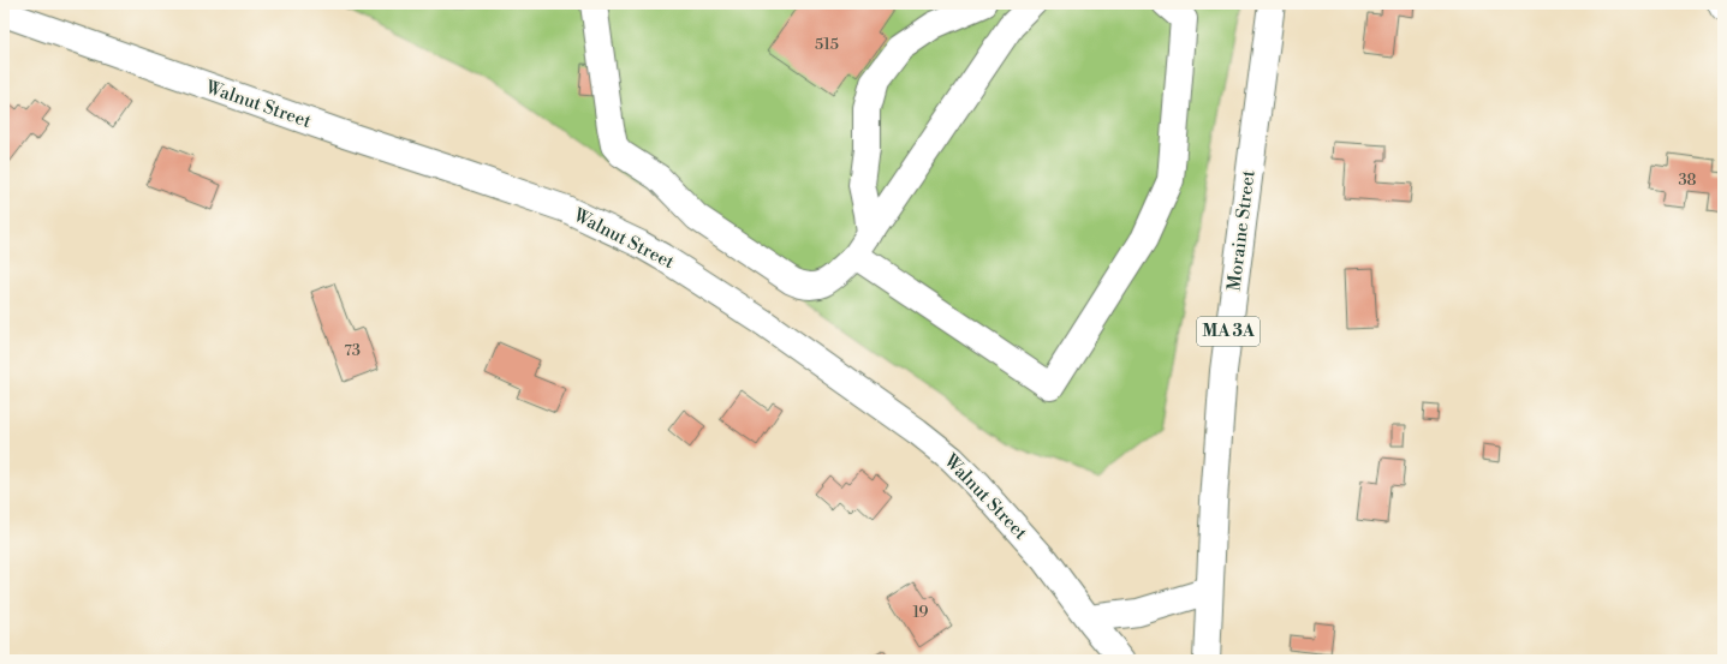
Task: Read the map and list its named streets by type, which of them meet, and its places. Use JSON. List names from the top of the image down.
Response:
{
  "streets": {
    "street": ["Walnut Street", "Moraine Street", "MA 3A"]
  },
  "house_numbers": [
    "515",
    "38",
    "73",
    "19"
  ]
}
